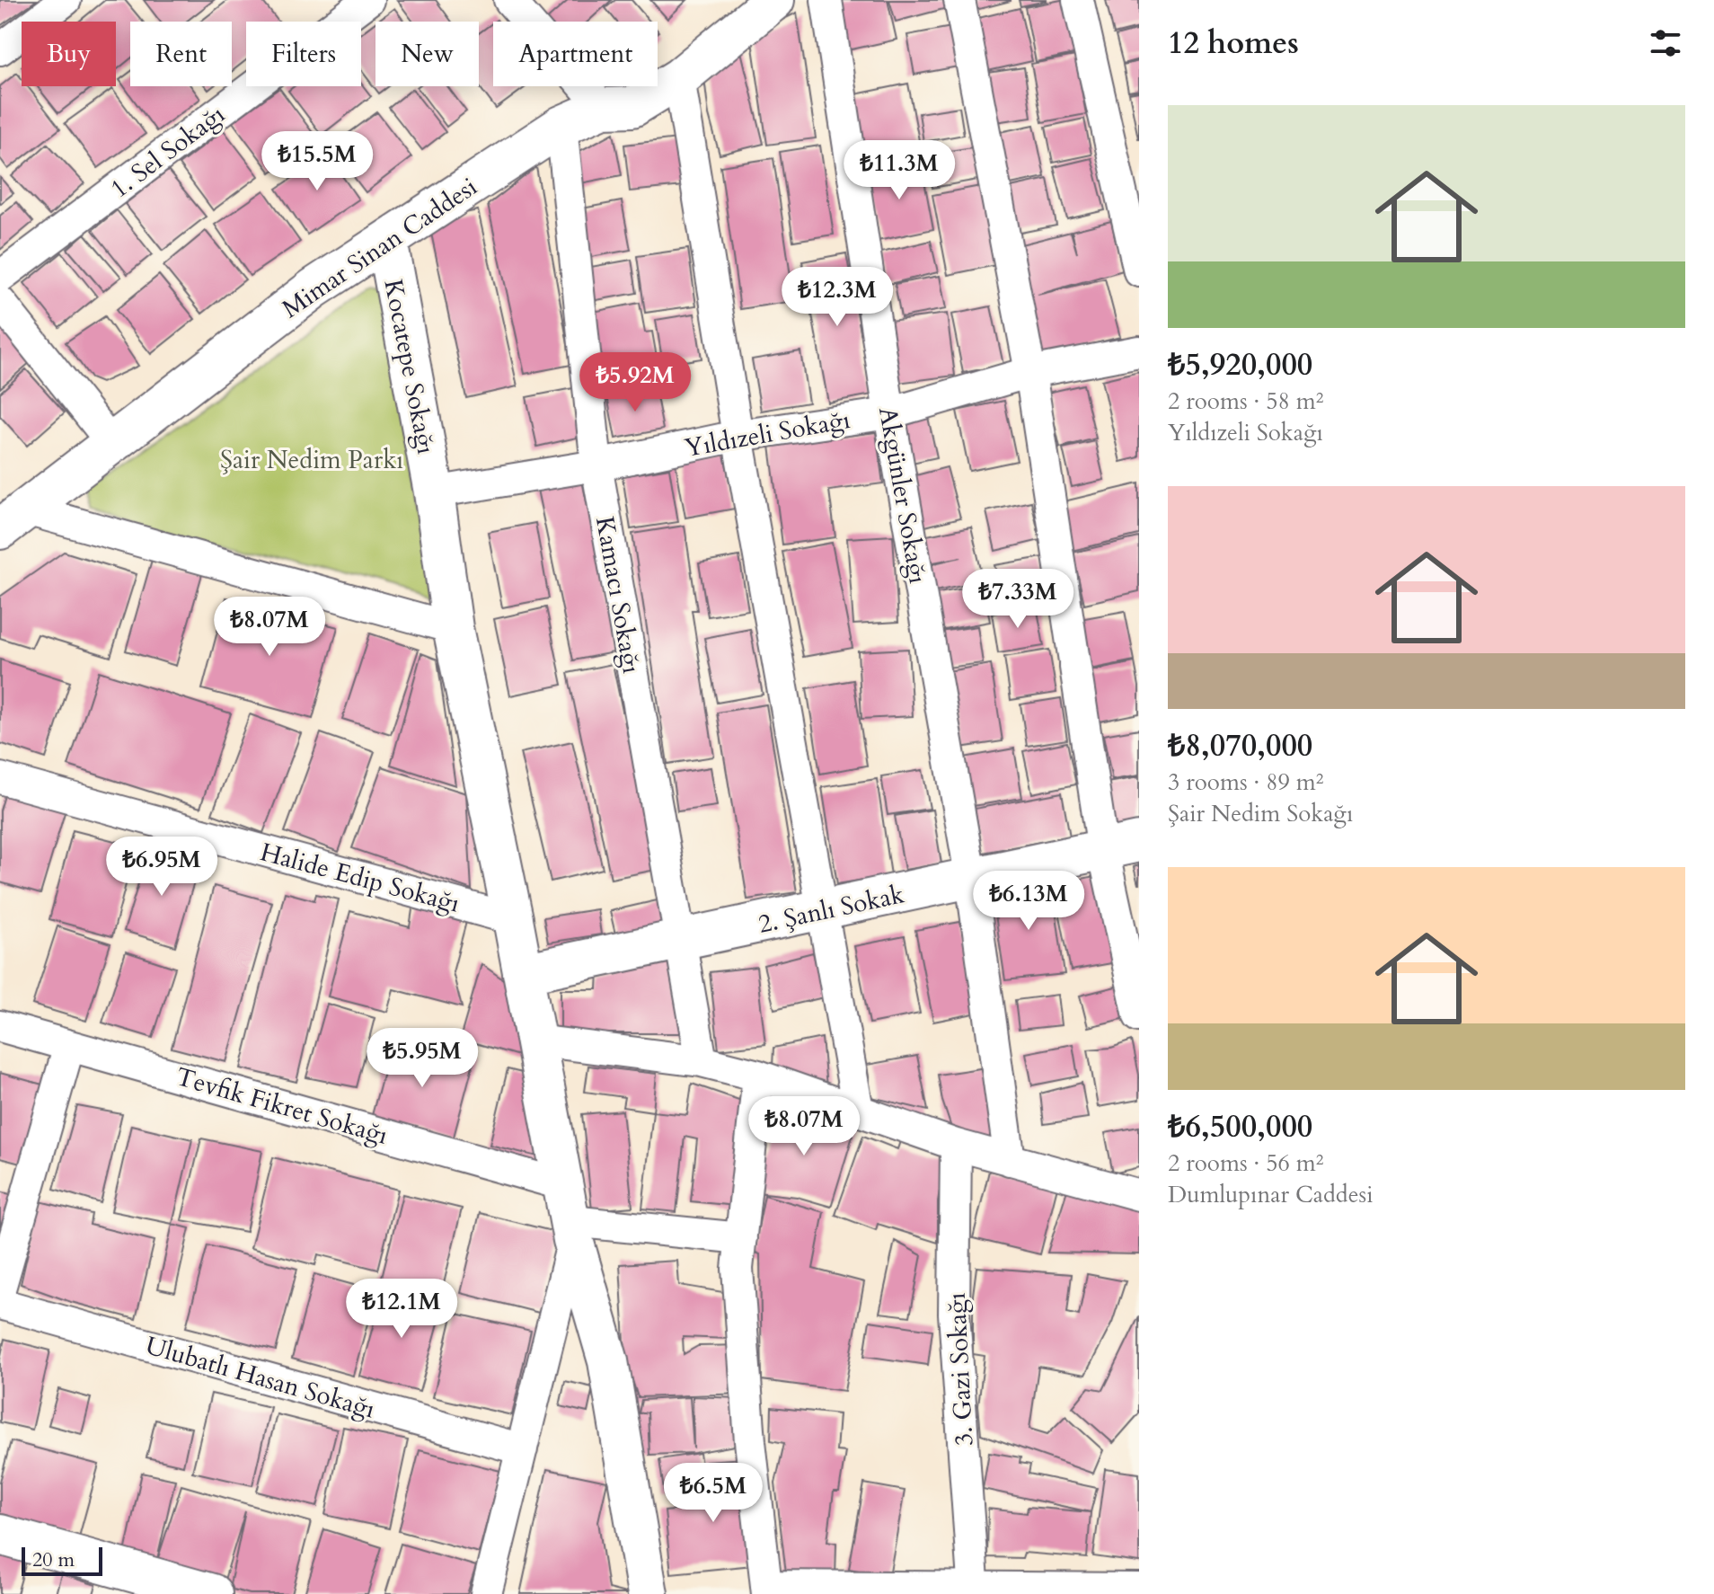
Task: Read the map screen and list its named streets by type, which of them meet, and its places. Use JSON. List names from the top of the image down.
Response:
{
  "streets": {
    "street": [
      "1. Sel Sokağı",
      "Mimar Sinan Caddesi",
      "Kocatepe Sokağı",
      "Yıldızeli Sokağı",
      "Akgünler Sokağı",
      "Kamacı Sokağı",
      "Halide Edip Sokağı",
      "2. Şanlı Sokak",
      "Tevfik Fikret Sokağı",
      "3. Gazi Sokağı",
      "Ulubatlı Hasan Sokağı"
    ]
  },
  "crossings": [
    ["Mimar Sinan Caddesi", "Kocatepe Sokağı"],
    ["Mimar Sinan Caddesi", "Kamacı Sokağı"],
    ["Kocatepe Sokağı", "Yıldızeli Sokağı"],
    ["Kocatepe Sokağı", "Halide Edip Sokağı"],
    ["Kocatepe Sokağı", "2. Şanlı Sokak"],
    ["Kocatepe Sokağı", "Tevfik Fikret Sokağı"],
    ["Yıldızeli Sokağı", "Akgünler Sokağı"],
    ["Yıldızeli Sokağı", "Kamacı Sokağı"],
    ["Akgünler Sokağı", "2. Şanlı Sokak"],
    ["Kamacı Sokağı", "2. Şanlı Sokak"]
  ],
  "parks": ["Şair Nedim Parkı"],
  "scale_bar": "20 m",
  "page": {
    "heading": "12 homes",
    "chip": [
      "Buy",
      "Rent",
      "Filters",
      "New",
      "Apartment"
    ],
    "list": [
      {
        "name": "₺5,920,000",
        "note": "2 rooms · 58 m² · Yıldızeli Sokağı"
      },
      {
        "name": "₺8,070,000",
        "note": "3 rooms · 89 m² · Şair Nedim Sokağı"
      },
      {
        "name": "₺6,500,000",
        "note": "2 rooms · 56 m² · Dumlupınar Caddesi"
      }
    ],
    "price": [
      "₺15.5M",
      "₺11.3M",
      "₺12.3M",
      "₺5.92M",
      "₺7.33M",
      "₺8.07M",
      "₺6.95M",
      "₺6.13M",
      "₺5.95M",
      "₺8.07M",
      "₺12.1M",
      "₺6.5M"
    ],
    "scale": "20 m"
  }
}
